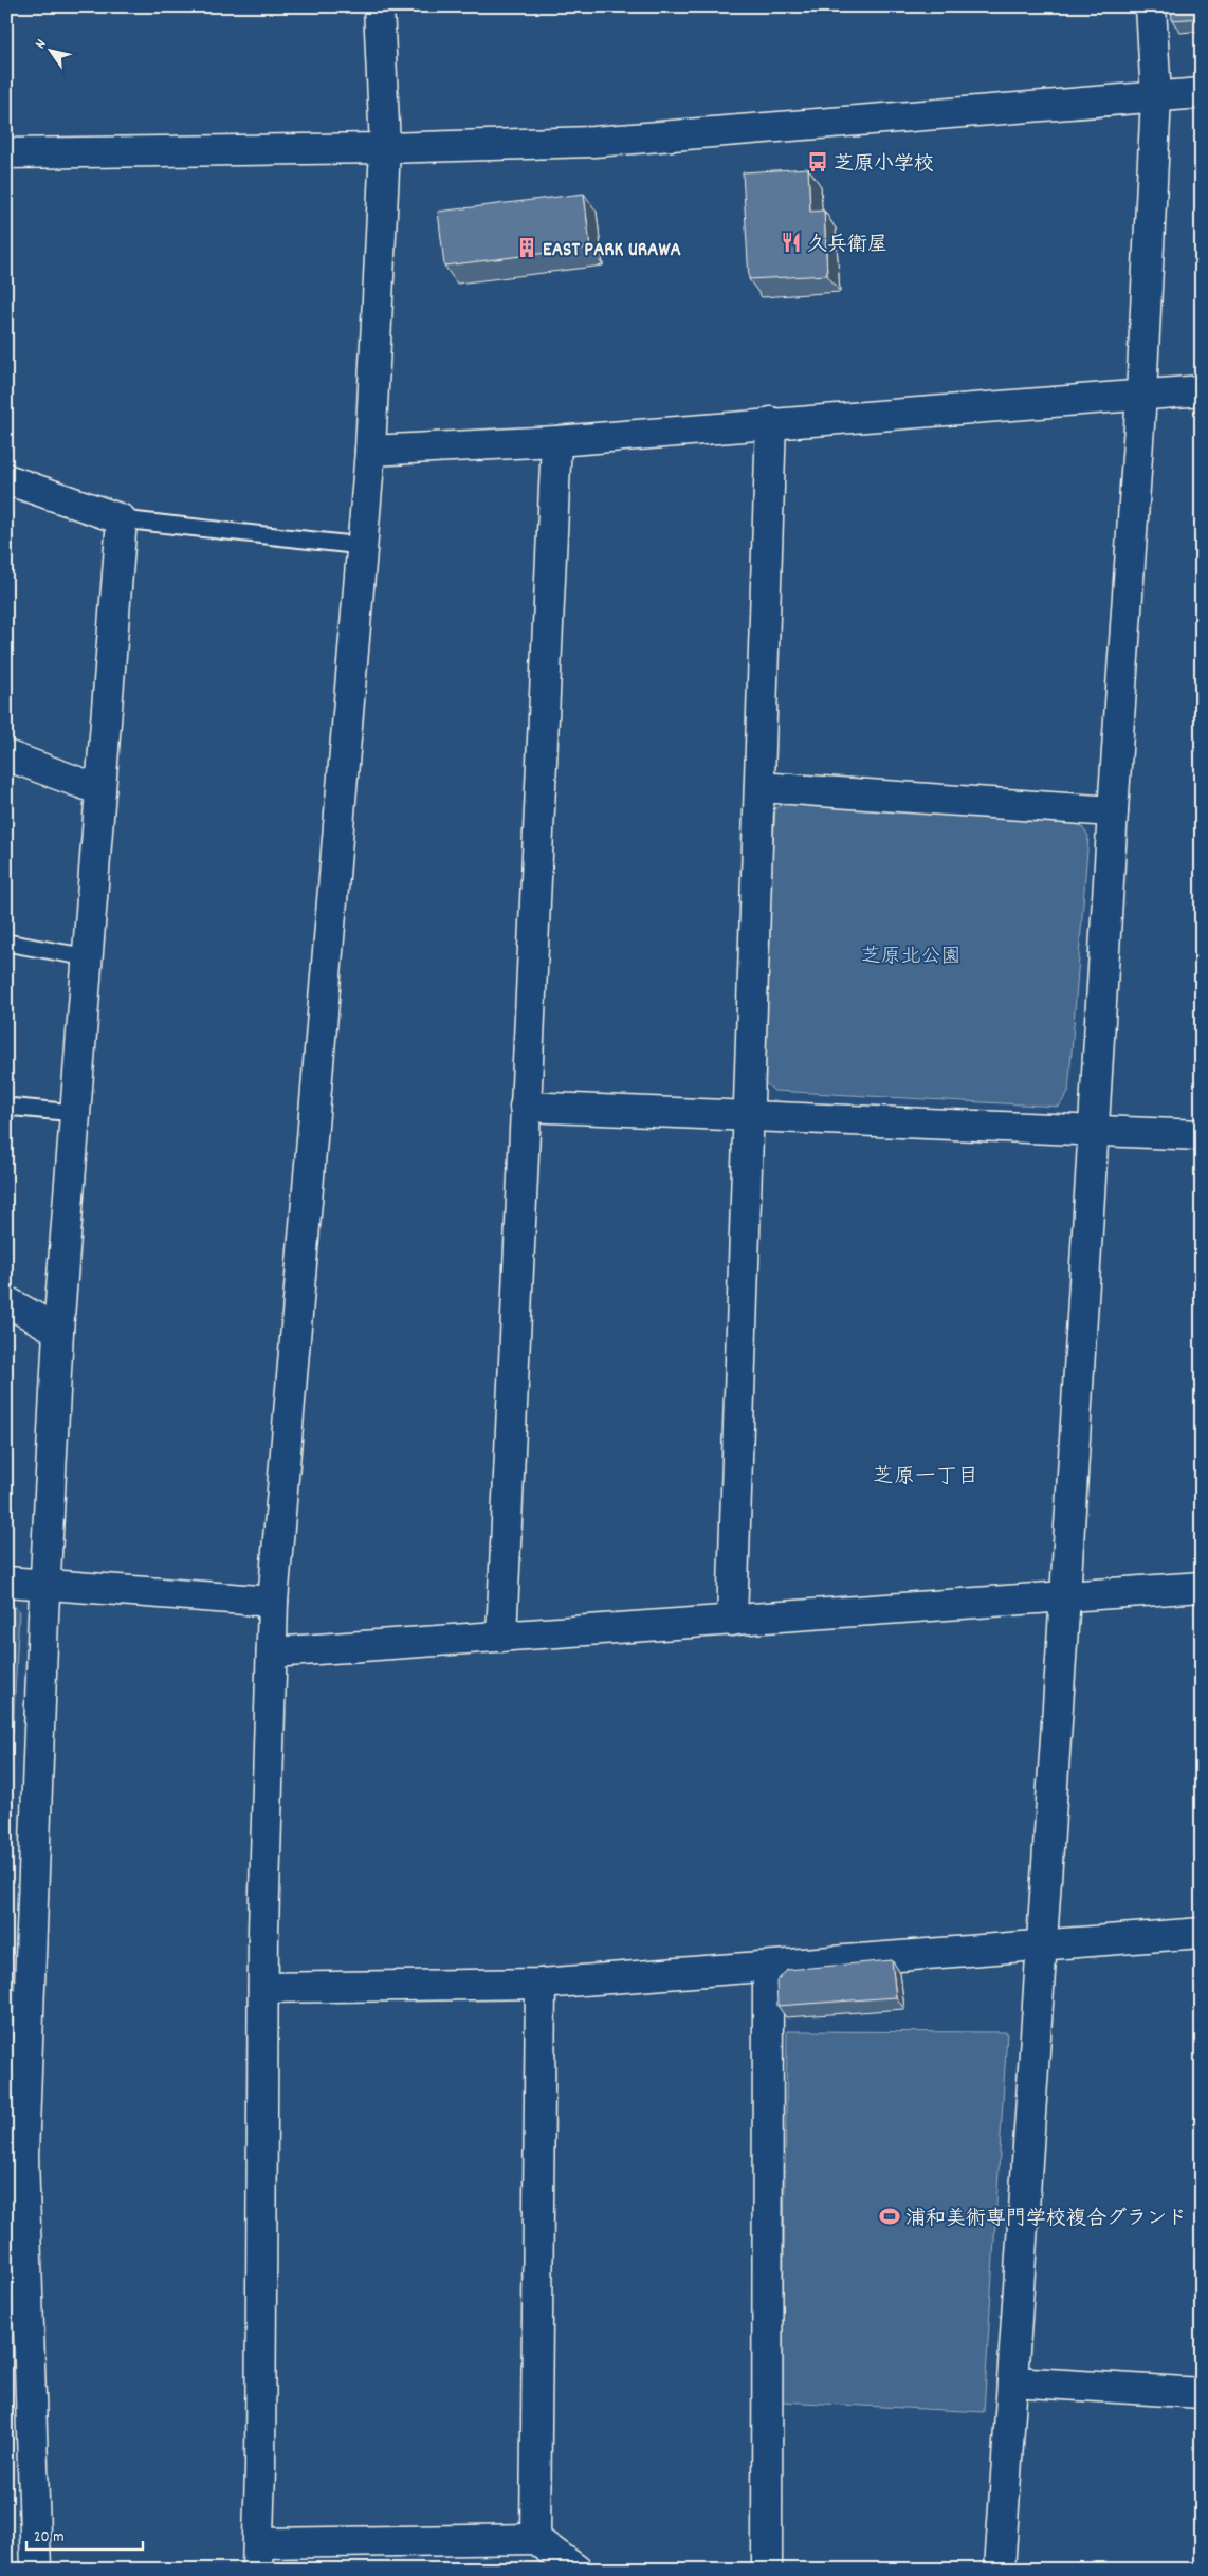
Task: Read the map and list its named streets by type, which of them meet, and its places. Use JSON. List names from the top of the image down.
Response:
{
  "districts": ["芝原一丁目"],
  "parks": ["芝原北公園"],
  "places": {
    "bus stop": ["芝原小学校"],
    "restaurant": ["久兵衛屋"],
    "building": ["EAST PARK URAWA"],
    "sports": ["浦和美術専門学校複合グランド"]
  },
  "scale_bar": "20 m",
  "north": "top left"
}
